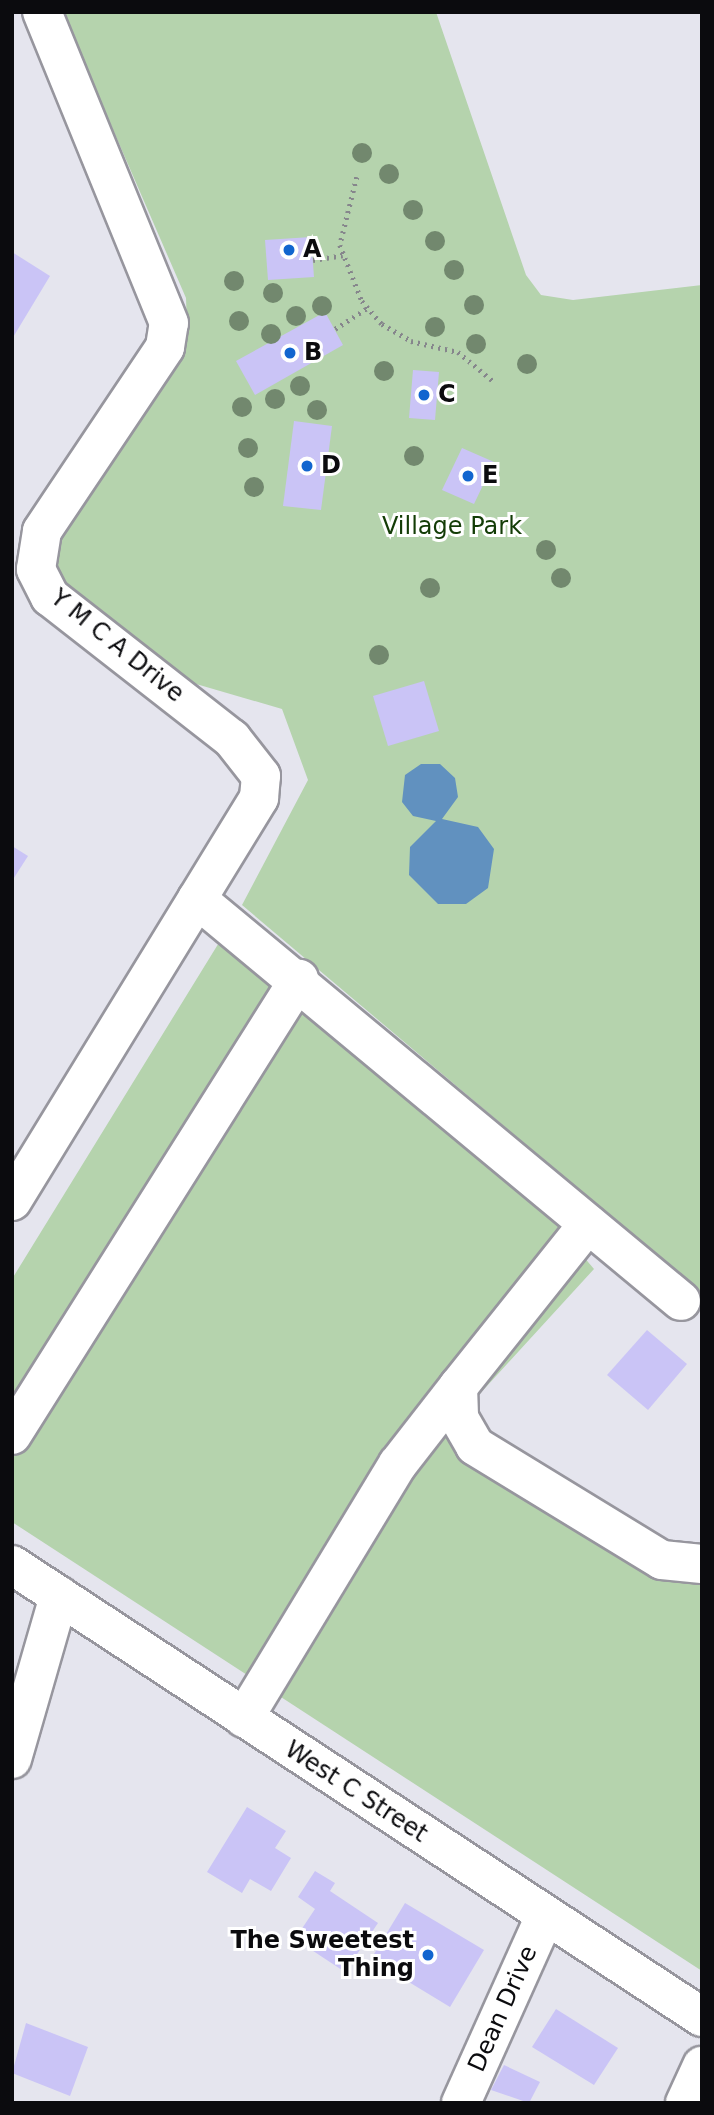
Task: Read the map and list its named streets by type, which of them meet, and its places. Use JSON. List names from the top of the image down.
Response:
{
  "streets": {
    "street": ["Y M C A Drive", "West C Street", "Dean Drive"]
  },
  "crossings": [
    ["West C Street", "Dean Drive"]
  ],
  "parks": ["Village Park"],
  "places": [
    "A",
    "B",
    "C",
    "D",
    "E",
    "The Sweetest Thing"
  ]
}
